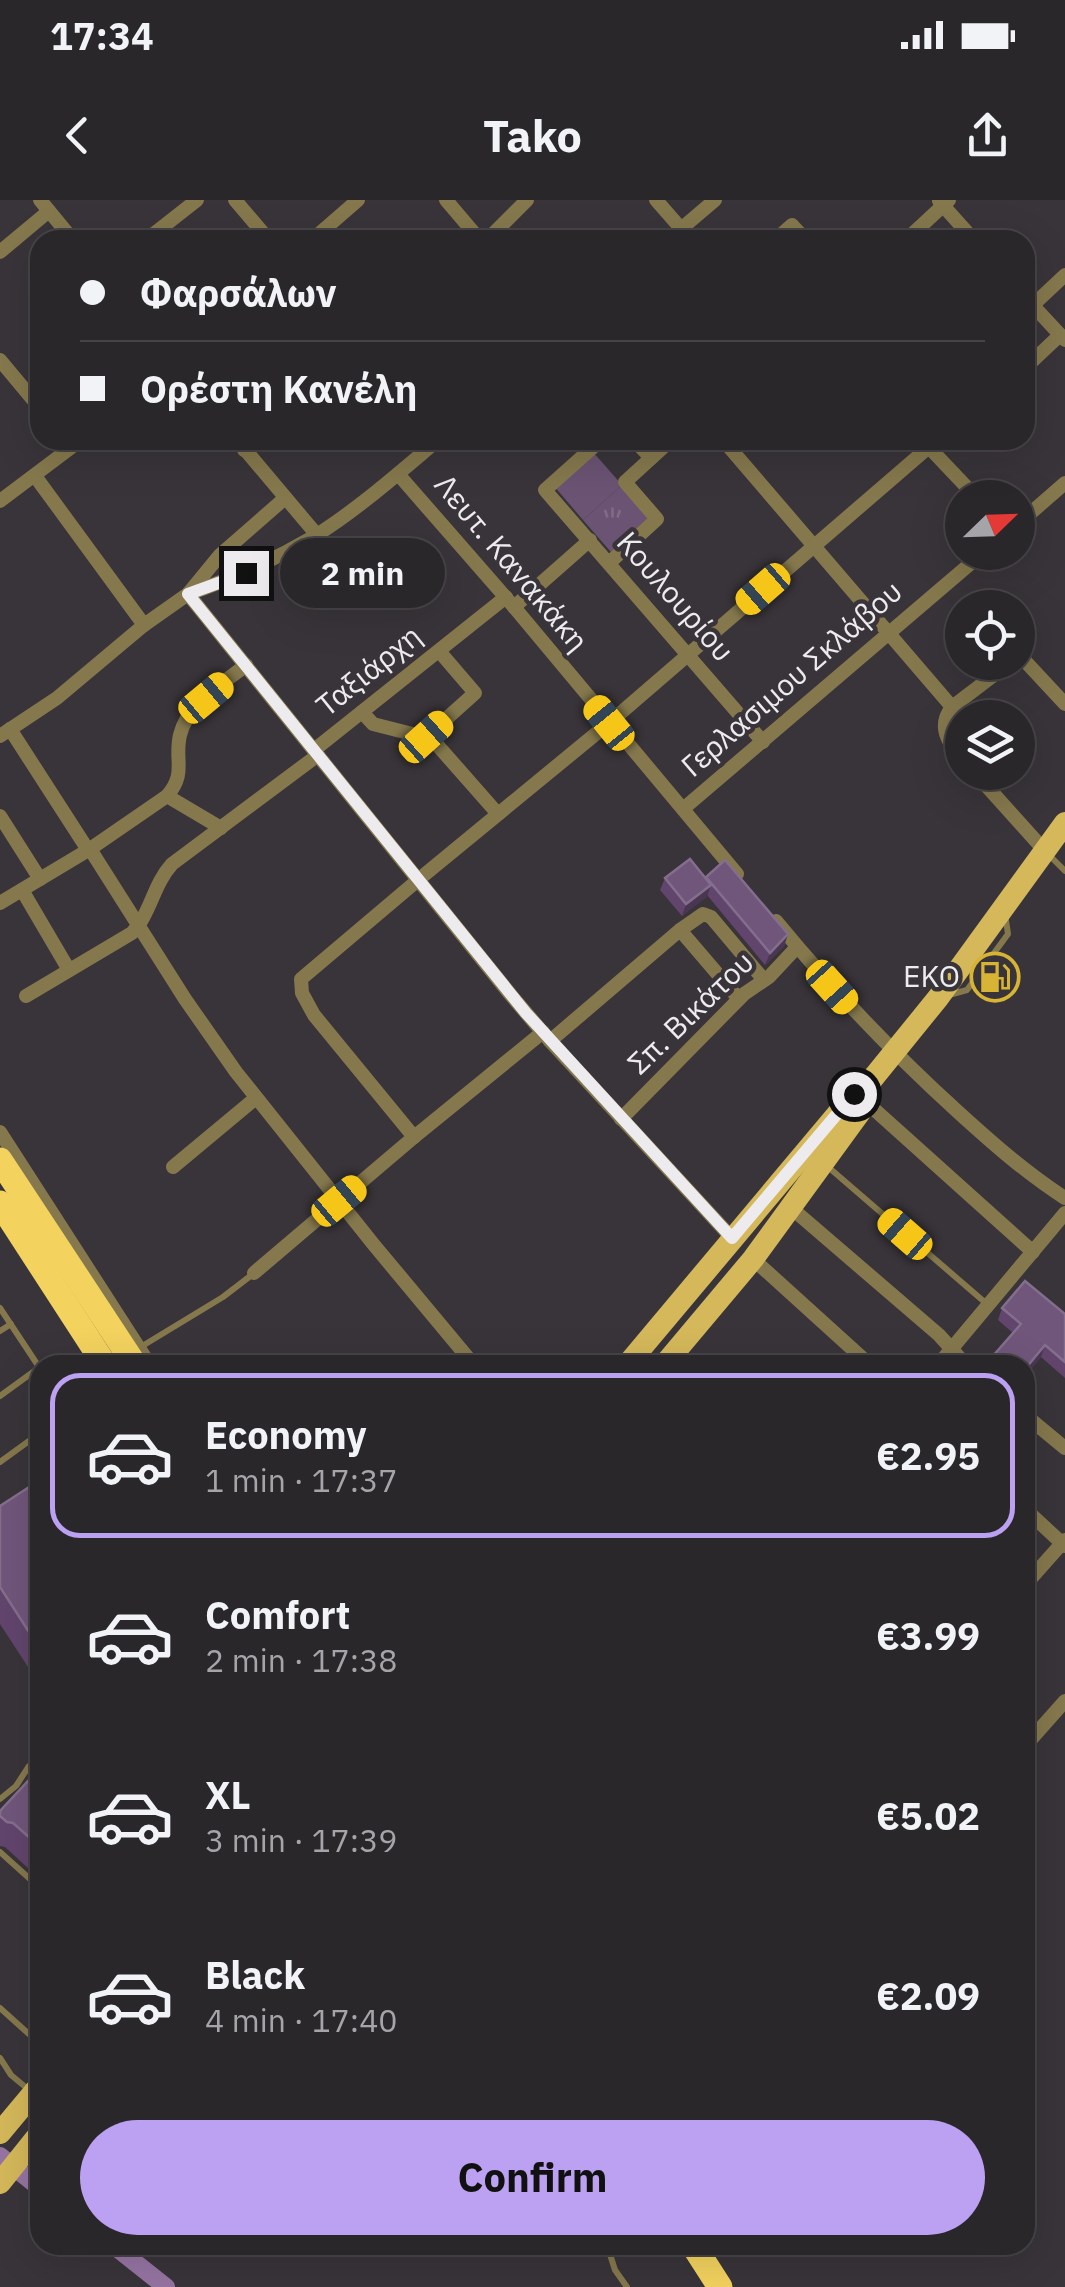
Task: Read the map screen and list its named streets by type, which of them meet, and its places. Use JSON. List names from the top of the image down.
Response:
{
  "streets": {
    "street": [
      "Λευτ. Κανακάκη",
      "Κουλουρίου",
      "Ταξιάρχη",
      "Γερλασιμου Σκλάβου",
      "Σπ. Βικάτου"
    ]
  },
  "crossings": [
    ["Λευτ. Κανακάκη", "Ταξιάρχη"],
    ["Λευτ. Κανακάκη", "Γερλασιμου Σκλάβου"],
    ["Κουλουρίου", "Ταξιάρχη"],
    ["Κουλουρίου", "Γερλασιμου Σκλάβου"]
  ],
  "places": {
    "fuel station": ["EKO"]
  },
  "north": "top right",
  "page": {
    "status": "17:34",
    "header": "Tako",
    "banner": ["Φαρσάλων", "Ορέστη Κανέλη"],
    "bubble": "2 min",
    "list": [
      {
        "name": "Economy",
        "note": "1 min · 17:37",
        "value": "€2.95"
      },
      {
        "name": "Comfort",
        "note": "2 min · 17:38",
        "value": "€3.99"
      },
      {
        "name": "XL",
        "note": "3 min · 17:39",
        "value": "€5.02"
      },
      {
        "name": "Black",
        "note": "4 min · 17:40",
        "value": "€2.09"
      }
    ],
    "buttons": "Confirm"
  }
}
